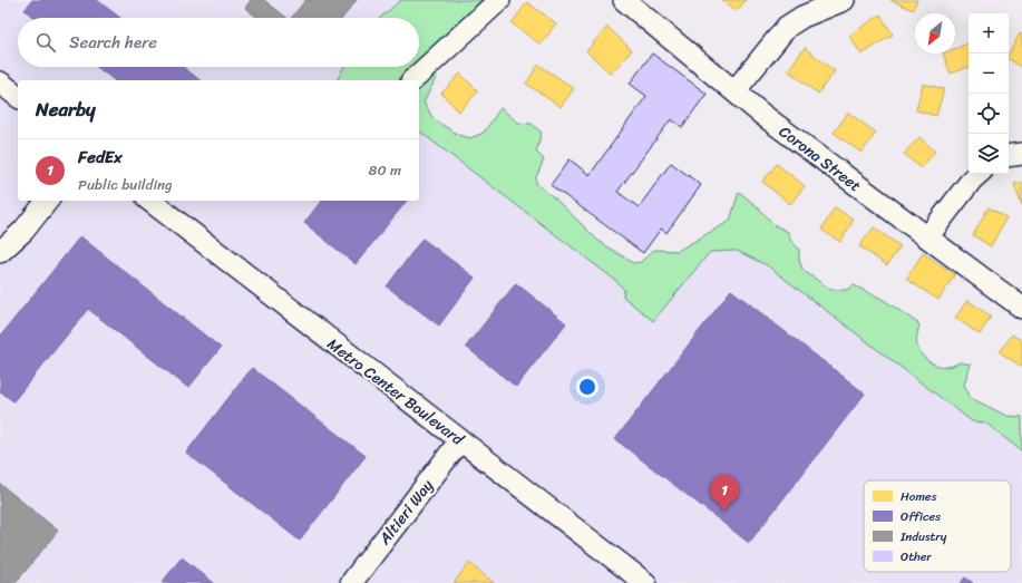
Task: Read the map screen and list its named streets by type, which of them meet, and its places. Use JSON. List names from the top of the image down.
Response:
{
  "streets": {
    "street": ["Corona Street", "Metro Center Boulevard", "Altieri Way"]
  },
  "crossings": [
    ["Metro Center Boulevard", "Altieri Way"]
  ],
  "legend": [
    "Homes",
    "Offices",
    "Industry",
    "Other"
  ],
  "north": "bottom left",
  "page": {
    "map_buttons": ["+", "−"],
    "search": "Search here",
    "heading": "Nearby",
    "list": [
      {
        "mark": "1",
        "name": "FedEx",
        "note": "Public building",
        "value": "80 m"
      }
    ],
    "pins": "1"
  }
}
